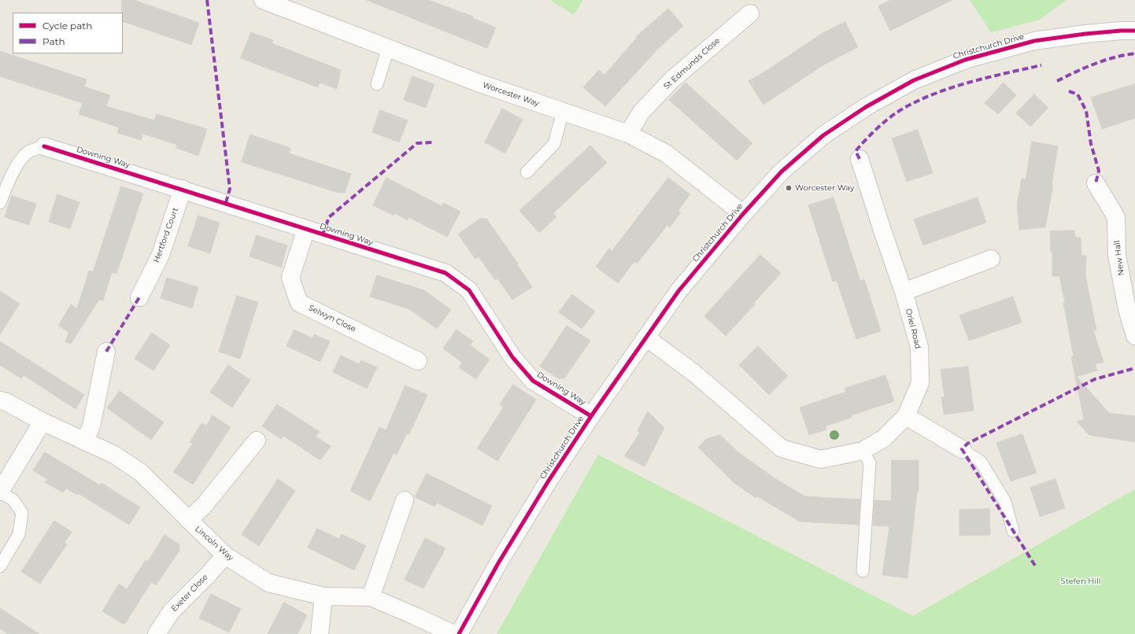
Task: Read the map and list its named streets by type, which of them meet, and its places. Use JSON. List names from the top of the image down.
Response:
{
  "streets": {
    "street": [
      "Christchurch Drive",
      "St Edmunds Close",
      "Worcester Way",
      "Downing Way",
      "Hertford Court",
      "New Hall",
      "Selwyn Close",
      "Oriel Road",
      "Lincoln Way",
      "Exeter Close"
    ]
  },
  "crossings": [
    ["Christchurch Drive", "Worcester Way"],
    ["Christchurch Drive", "Downing Way"],
    ["Christchurch Drive", "Oriel Road"],
    ["St Edmunds Close", "Worcester Way"],
    ["Downing Way", "Hertford Court"],
    ["Downing Way", "Selwyn Close"],
    ["Lincoln Way", "Exeter Close"]
  ],
  "parks": ["Stefen Hill"],
  "places": ["Worcester Way"],
  "legend": ["Cycle path", "Path"]
}
